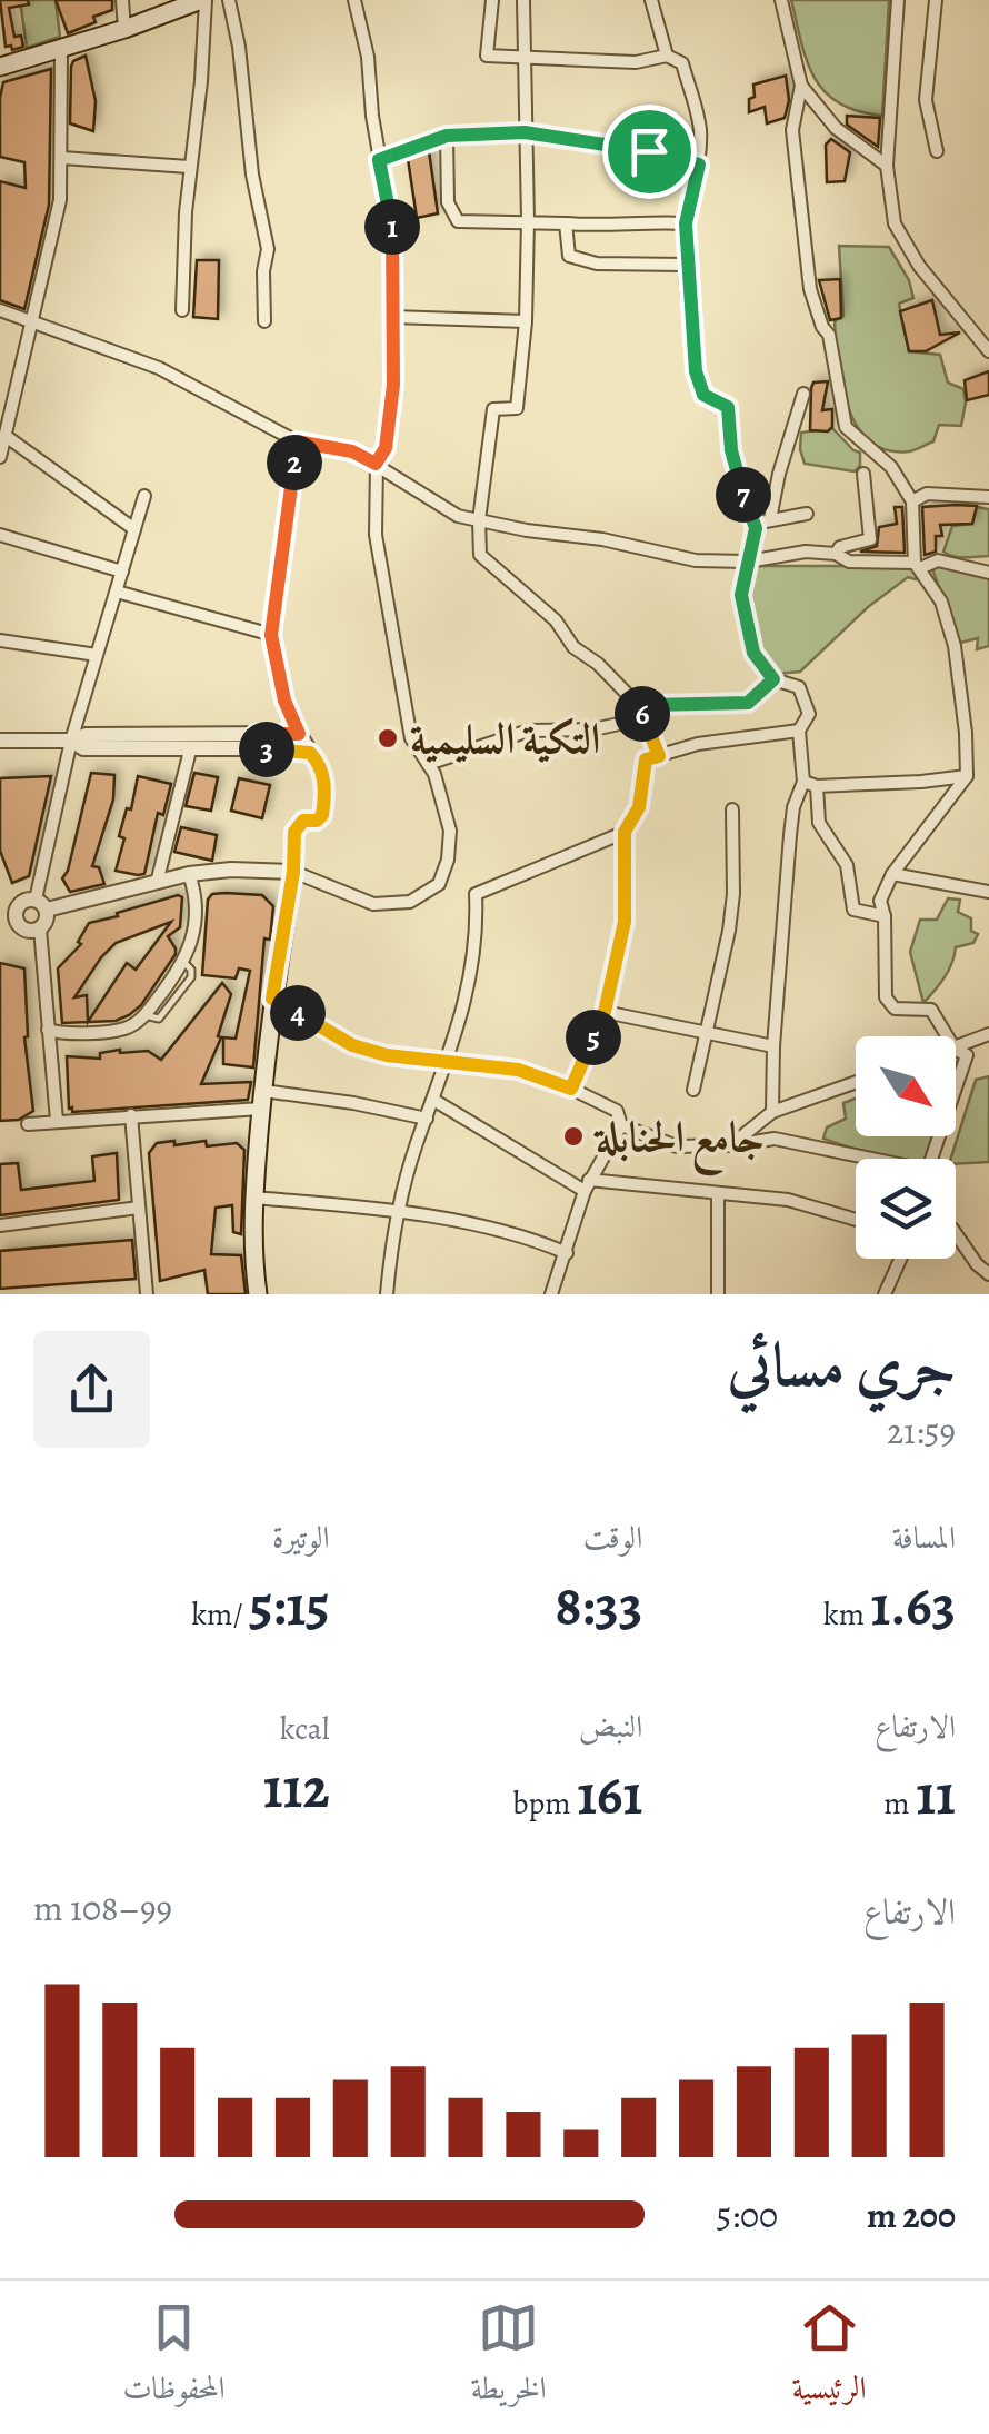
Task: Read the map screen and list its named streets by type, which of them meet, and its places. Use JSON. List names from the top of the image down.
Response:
{
  "places": ["التكية السليمية", "جامع الحنابلة"],
  "north": "bottom right",
  "page": {
    "pins": [
      "1",
      "2",
      "7",
      "6",
      "3",
      "4",
      "5"
    ],
    "heading": ["جري مسائي", "21:59"],
    "stats": [
      ["المسافة", "1.63 km"],
      ["الوقت", "8:33"],
      ["الوتيرة", "5:15 /km"],
      ["الارتفاع", "11 m"],
      ["النبض", "161 bpm"],
      ["kcal", "112"]
    ],
    "chart": ["الارتفاع", "99–108 m"],
    "list": [
      {
        "name": "200 m",
        "note": "5:00"
      }
    ],
    "tabs": ["الرئيسية", "الخريطة", "المحفوظات"]
  }
}
